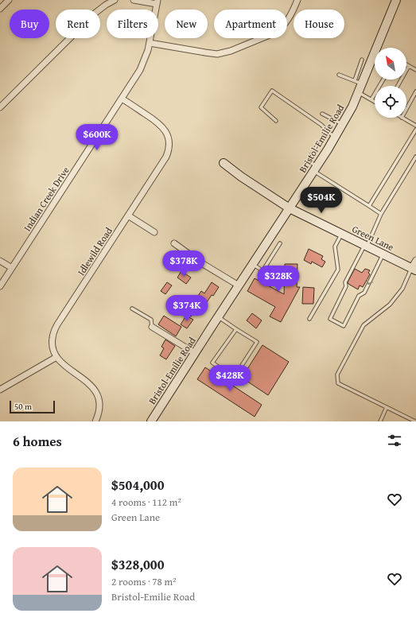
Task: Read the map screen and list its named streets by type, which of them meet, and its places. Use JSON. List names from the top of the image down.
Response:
{
  "streets": {
    "street": [
      "Bristol-Emilie Road",
      "Indian Creek Drive",
      "Green Lane",
      "Idlewild Road"
    ]
  },
  "crossings": [
    ["Bristol-Emilie Road", "Green Lane"],
    ["Indian Creek Drive", "Idlewild Road"]
  ],
  "scale_bar": "50 m",
  "north": "top left",
  "page": {
    "chip": [
      "Buy",
      "Rent",
      "Filters",
      "New",
      "Apartment",
      "House"
    ],
    "price": [
      "$600K",
      "$504K",
      "$378K",
      "$328K",
      "$374K",
      "$428K"
    ],
    "scale": "50 m",
    "heading": "6 homes",
    "list": [
      {
        "name": "$504,000",
        "note": "4 rooms · 112 m² · Green Lane"
      },
      {
        "name": "$328,000",
        "note": "2 rooms · 78 m² · Bristol-Emilie Road"
      }
    ]
  }
}
